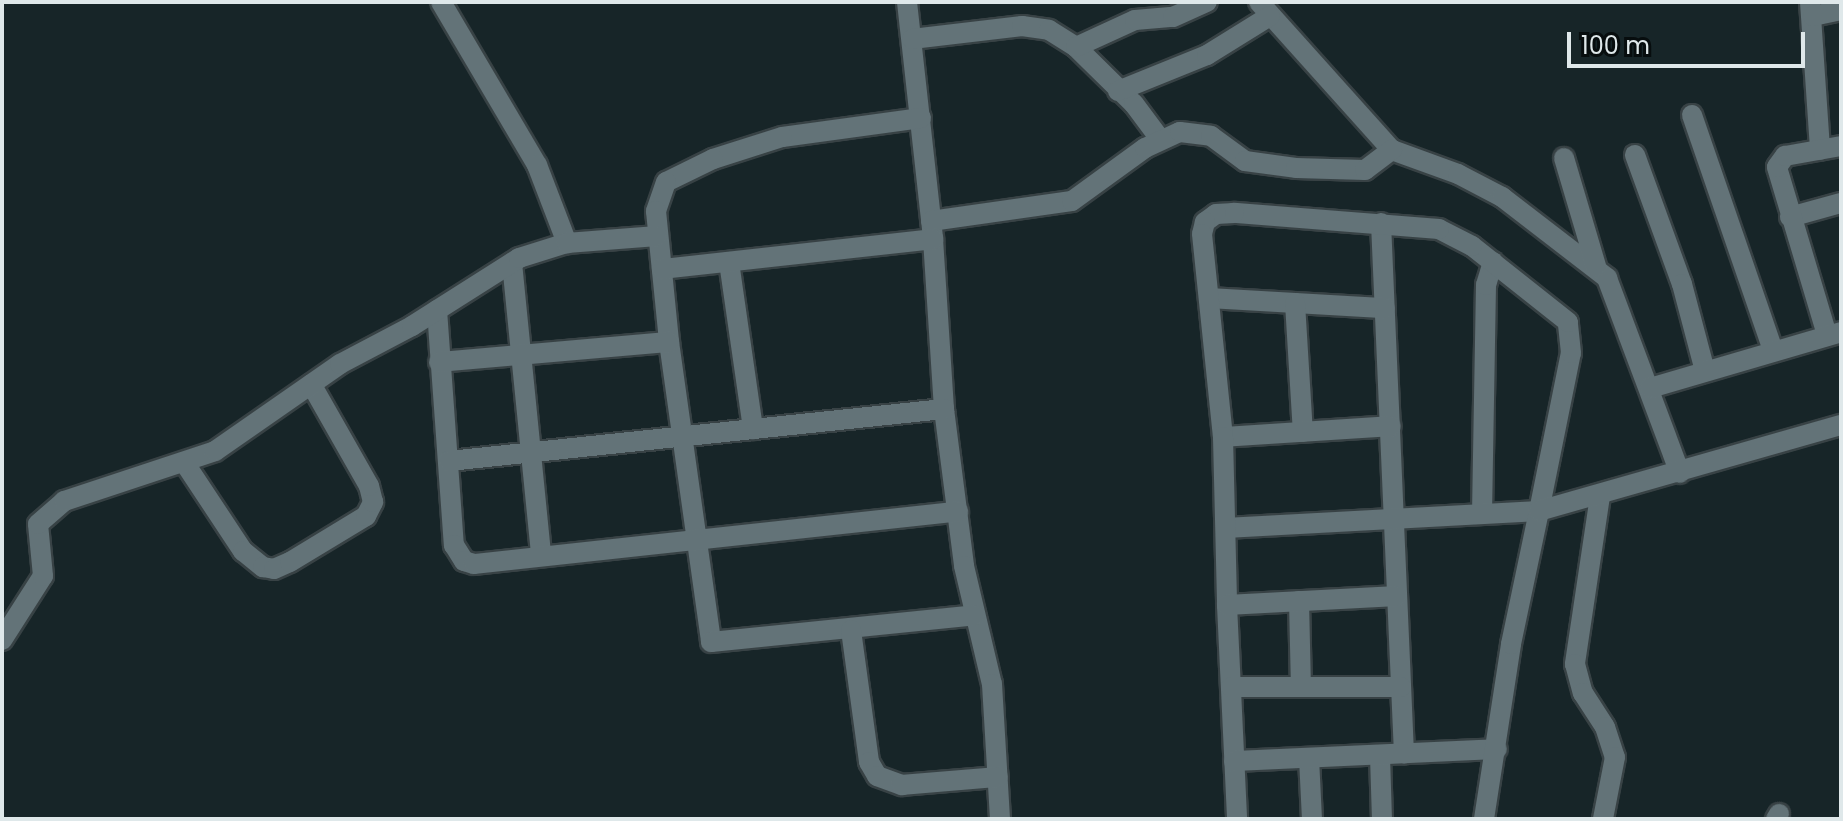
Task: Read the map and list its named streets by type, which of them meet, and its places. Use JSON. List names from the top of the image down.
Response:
{
  "scale_bar": "100 m"
}
